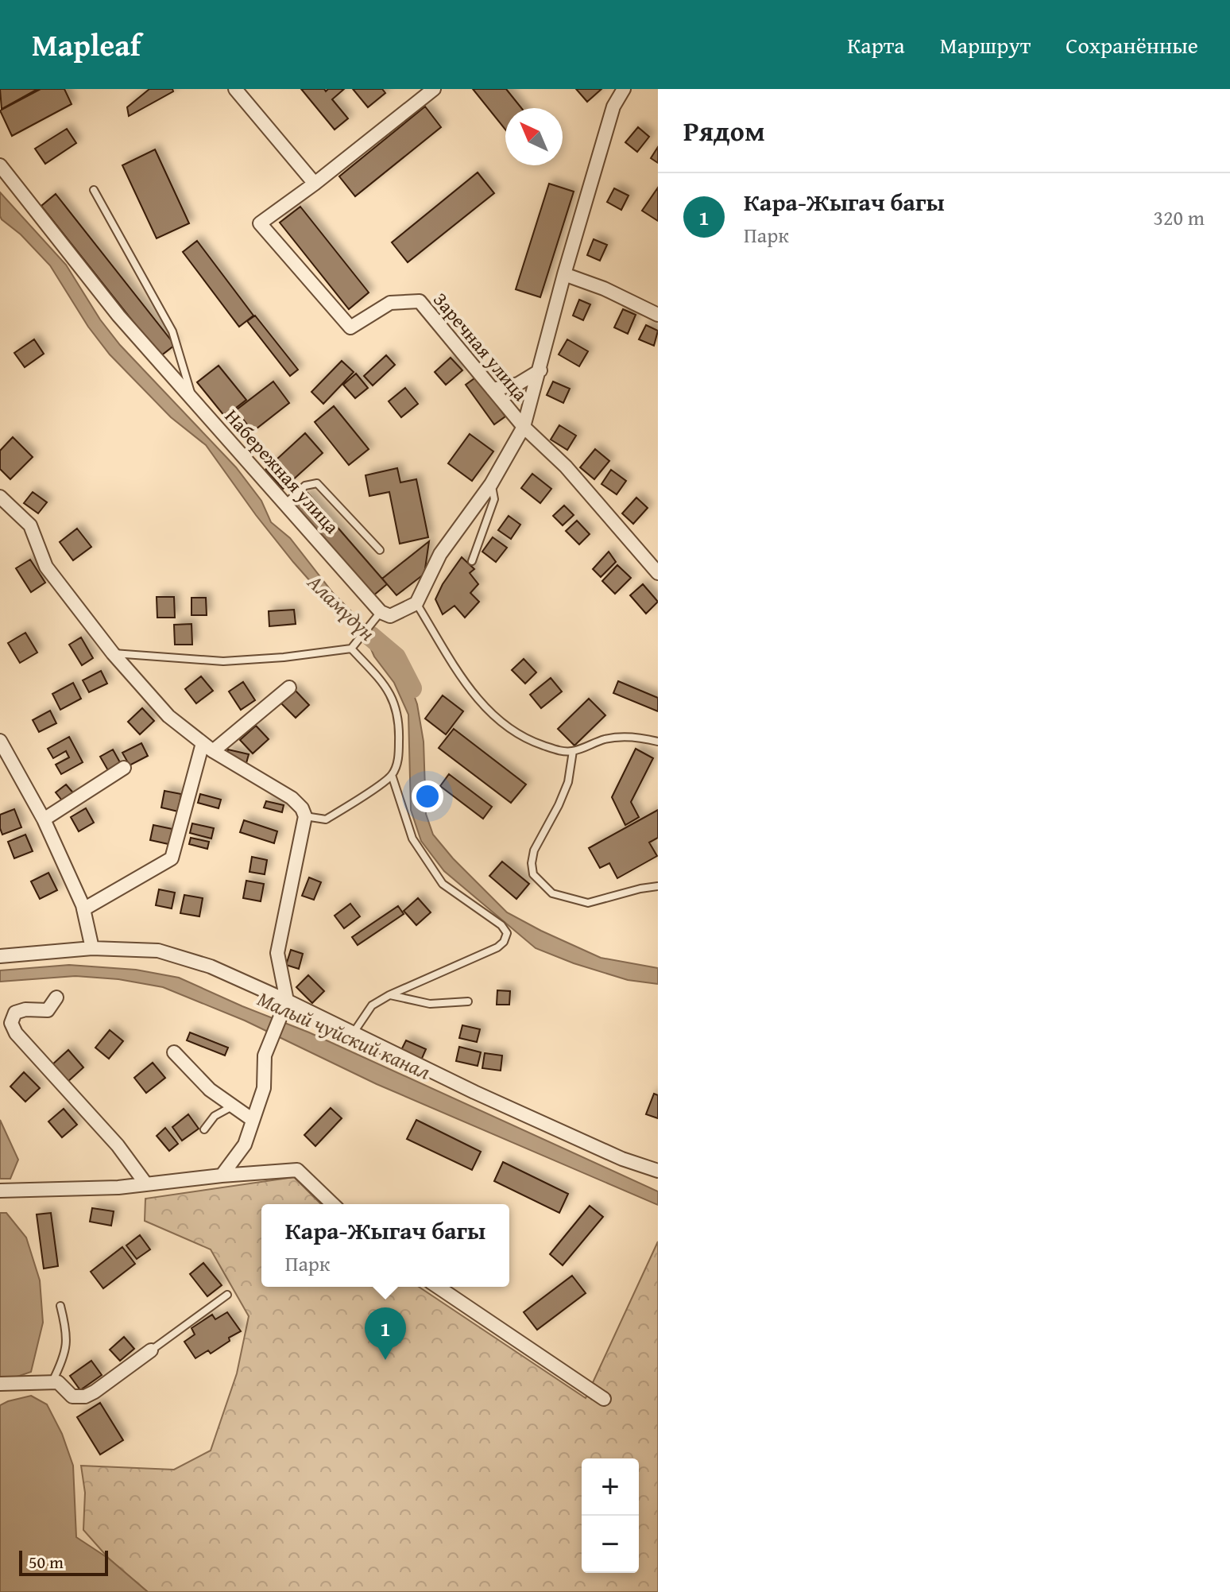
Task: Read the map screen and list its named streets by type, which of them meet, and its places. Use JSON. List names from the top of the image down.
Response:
{
  "streets": {
    "street": ["Заречная улица", "Набережная улица"]
  },
  "water": ["Аламүдүн", "Малый чуйский канал"],
  "scale_bar": "50 m",
  "north": "top left",
  "page": {
    "header": "Mapleaf",
    "nav": ["Карта", "Маршрут", "Сохранённые"],
    "heading": "Рядом",
    "list": [
      {
        "mark": "1",
        "name": "Кара-Жыгач багы",
        "note": "Парк",
        "value": "320 m"
      }
    ],
    "popup": ["Кара-Жыгач багы", "Парк"],
    "pins": "1",
    "map_buttons": ["+", "−"],
    "scale": "50 m"
  }
}
